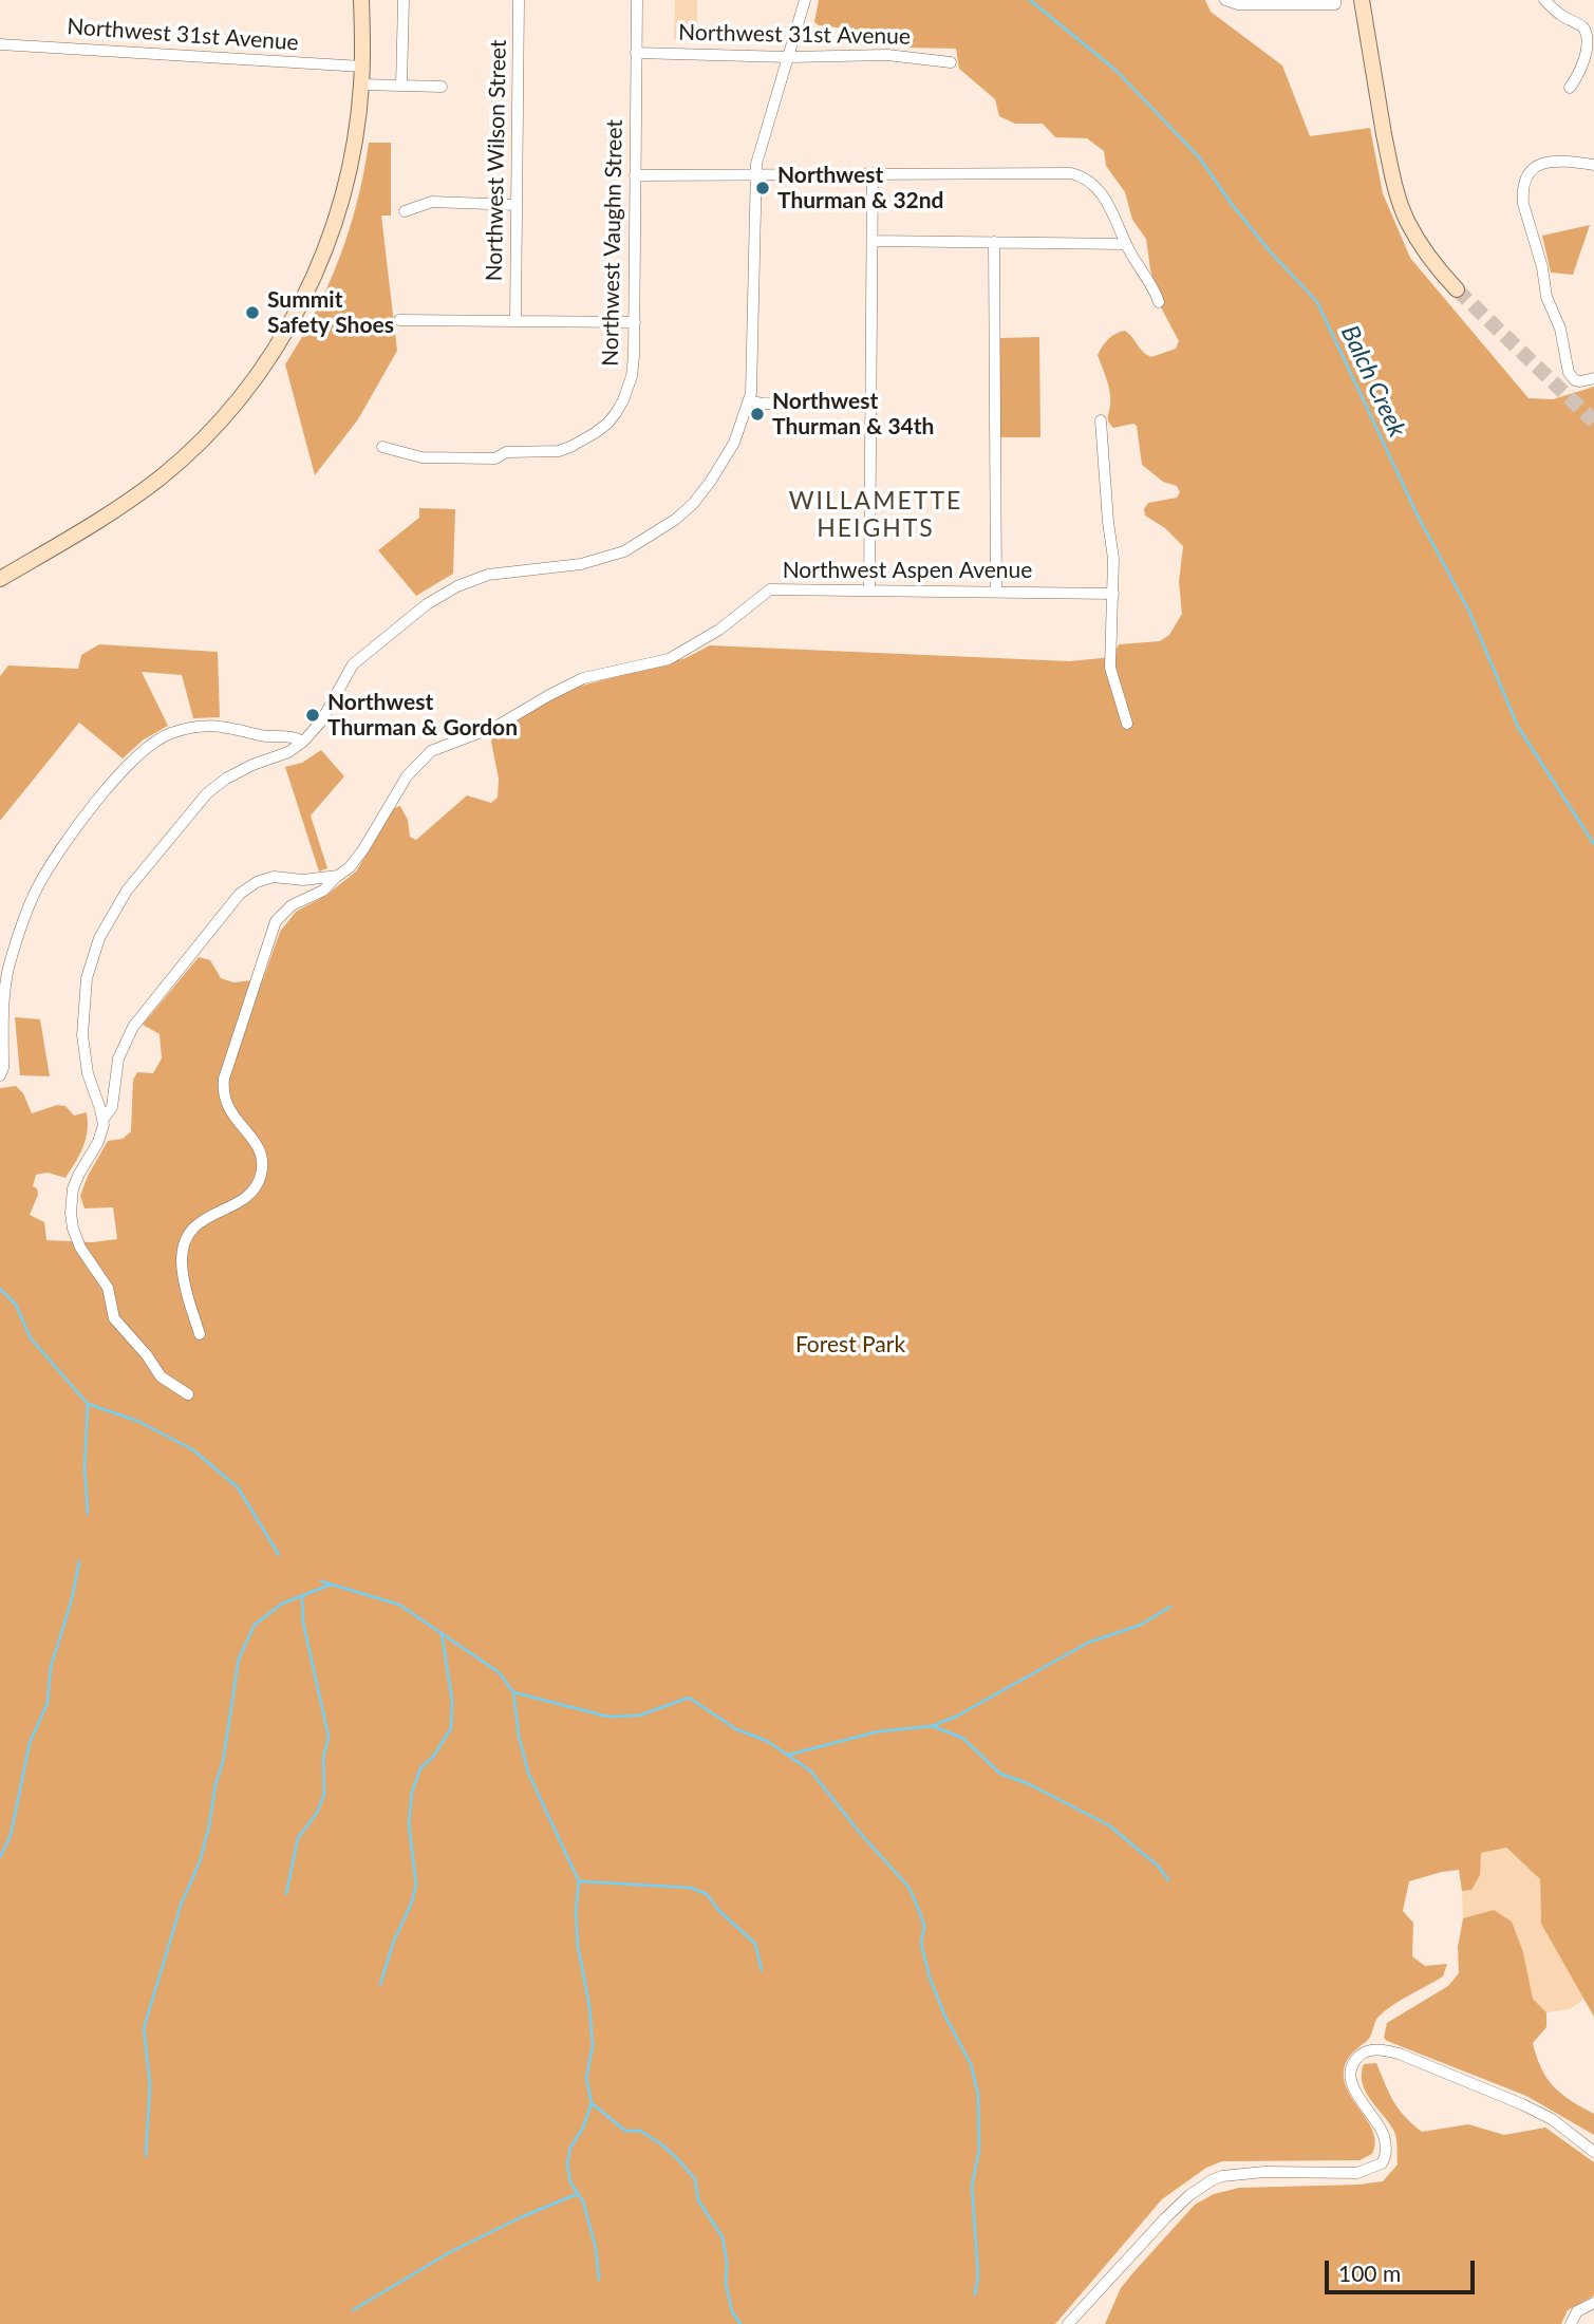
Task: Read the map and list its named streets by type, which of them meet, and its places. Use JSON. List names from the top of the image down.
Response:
{
  "streets": {
    "street": [
      "Northwest 31st Avenue",
      "Northwest Wilson Street",
      "Northwest Vaughn Street",
      "Northwest Aspen Avenue"
    ]
  },
  "crossings": [
    ["Northwest 31st Avenue", "Northwest Vaughn Street"]
  ],
  "districts": ["WILLAMETTE HEIGHTS"],
  "water": ["Balch Creek"],
  "parks": ["Forest Park"],
  "places": [
    "Northwest Thurman & 32nd",
    "Summit Safety Shoes",
    "Northwest Thurman & 34th",
    "Northwest Thurman & Gordon"
  ],
  "scale_bar": "100 m"
}
